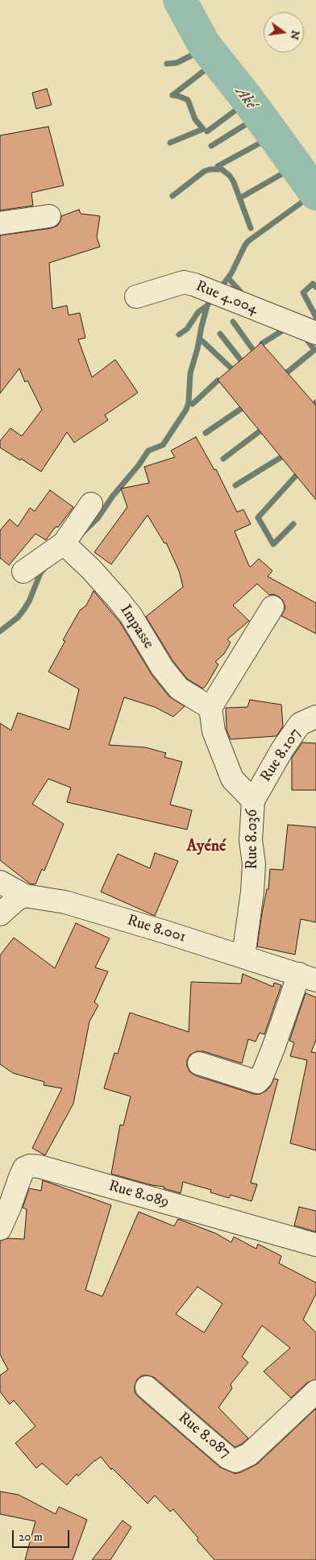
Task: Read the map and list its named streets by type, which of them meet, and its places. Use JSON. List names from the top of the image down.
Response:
{
  "streets": {
    "street": [
      "Rue 4.004",
      "Impasse",
      "Rue 8.107",
      "Rue 8.036",
      "Rue 8.001",
      "Rue 8.089",
      "Rue 8.087"
    ]
  },
  "crossings": [
    ["Impasse", "Rue 8.036"],
    ["Rue 8.107", "Rue 8.036"],
    ["Rue 8.036", "Rue 8.001"]
  ],
  "districts": ["Ayéné"],
  "water": ["Aké"],
  "scale_bar": "20 m",
  "north": "right"
}
